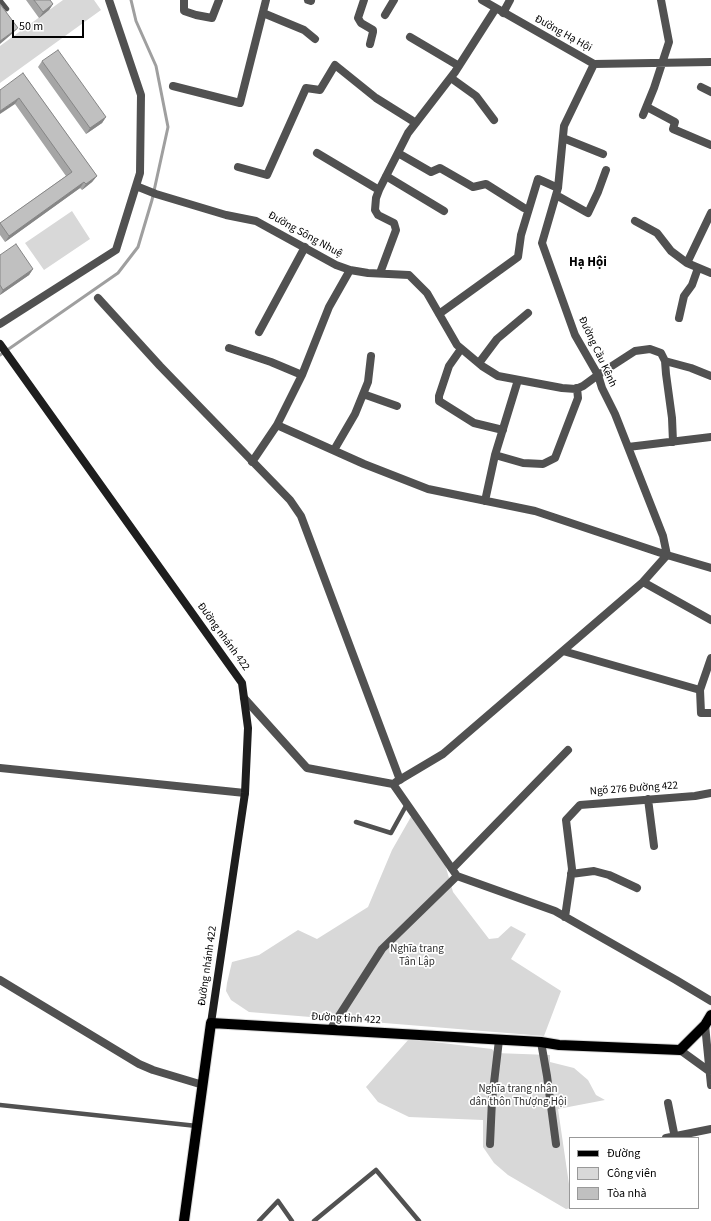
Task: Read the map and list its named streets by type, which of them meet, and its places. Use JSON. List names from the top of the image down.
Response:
{
  "streets": {
    "main road": ["Đường tỉnh 422"],
    "street": [
      "Đường Hạ Hội",
      "Đường Sông Nhuệ",
      "Đường Cầu Kênh",
      "Đường nhánh 422",
      "Ngõ 276 Đường 422"
    ]
  },
  "crossings": [
    ["Đường Hạ Hội", "Đường Cầu Kênh"],
    ["Đường nhánh 422", "Đường tỉnh 422"]
  ],
  "districts": ["Hạ Hội"],
  "parks": ["Nghĩa trang Tân Lập", "Nghĩa trang nhân dân thôn Thượng Hội"],
  "legend": ["Đường", "Công viên", "Tòa nhà"],
  "scale_bar": "50 m"
}
